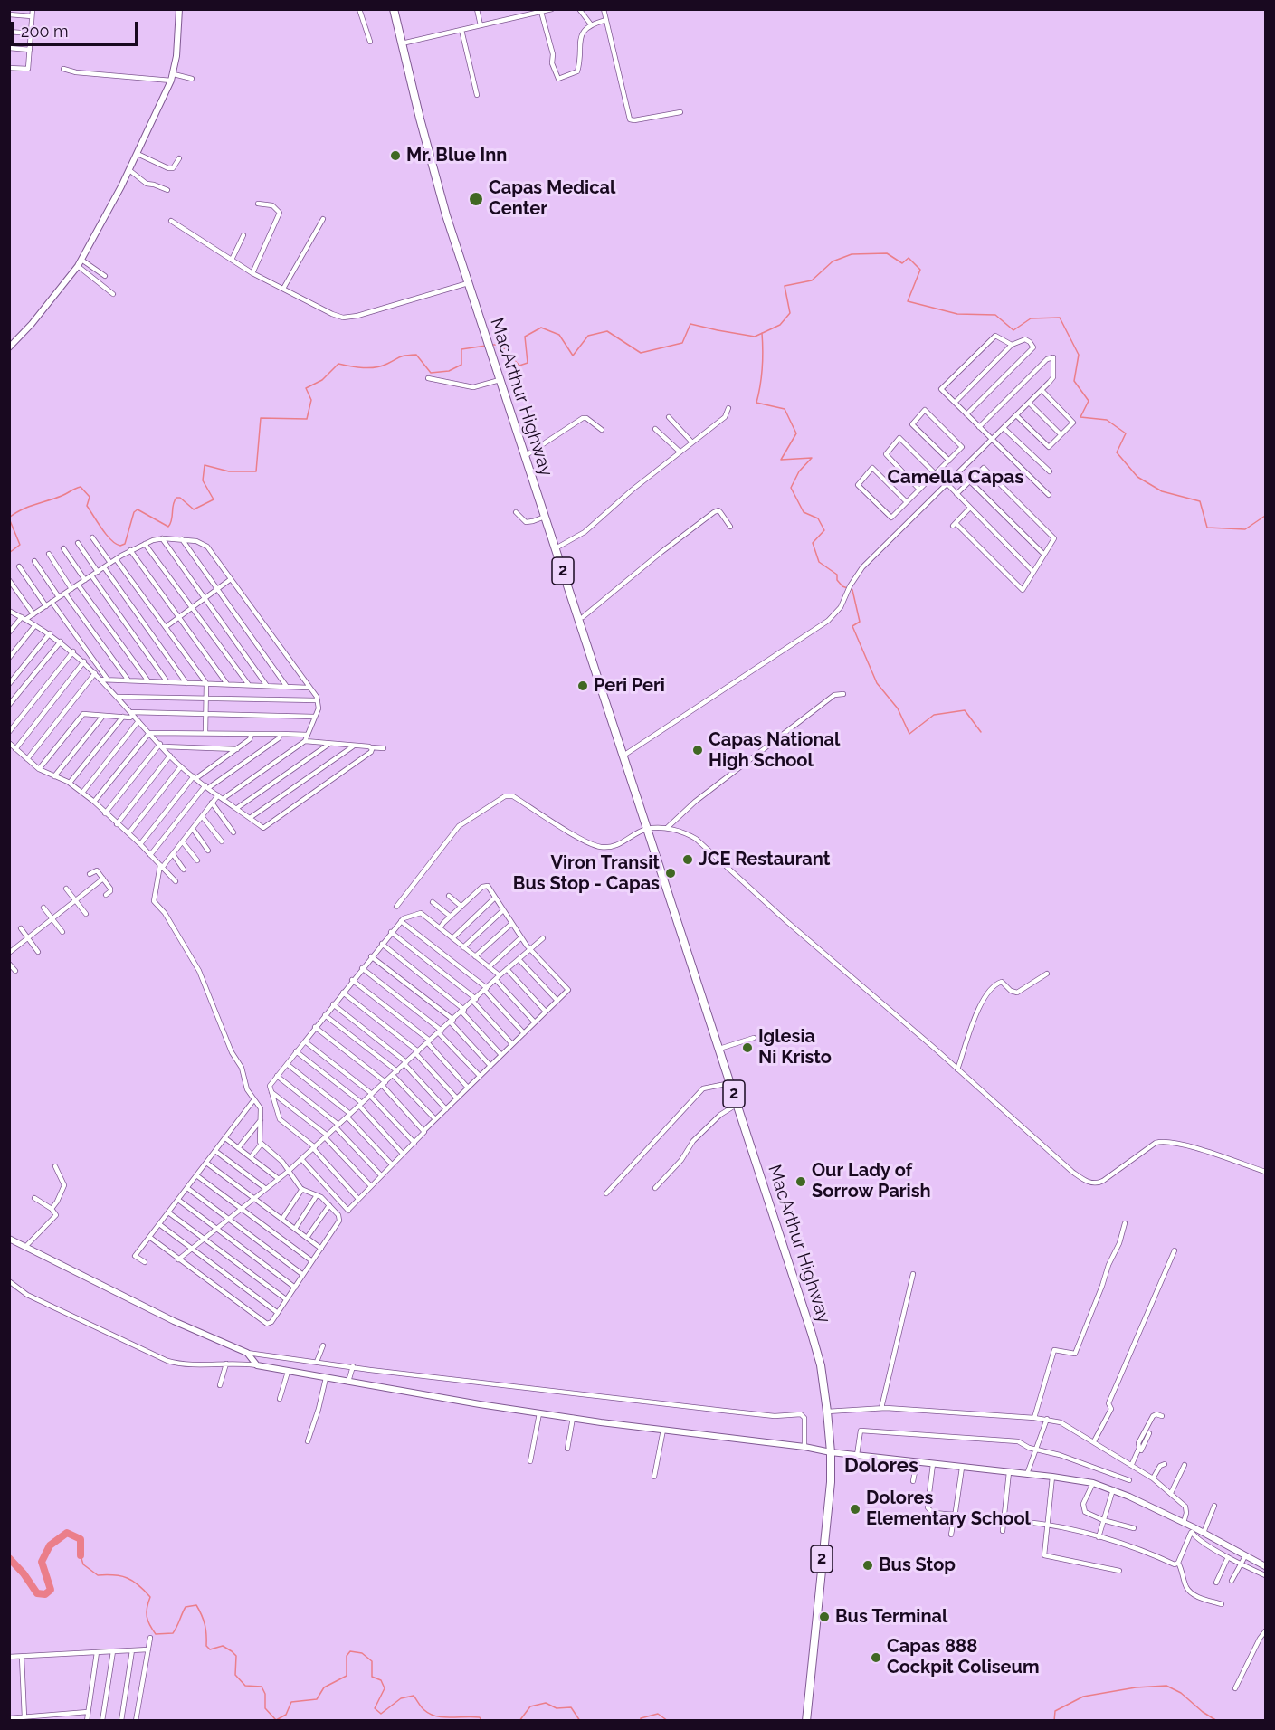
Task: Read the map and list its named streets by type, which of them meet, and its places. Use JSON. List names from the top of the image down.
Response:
{
  "streets": {
    "highway": ["MacArthur Highway", "2"]
  },
  "districts": ["Camella Capas", "Dolores"],
  "places": [
    "Mr. Blue Inn",
    "Capas Medical Center",
    "Peri Peri",
    "Capas National High School",
    "JCE Restaurant",
    "Viron Transit Bus Stop - Capas",
    "Iglesia Ni Kristo",
    "Our Lady of Sorrow Parish",
    "Dolores Elementary School",
    "Bus Stop",
    "Bus Terminal",
    "Capas 888 Cockpit Coliseum"
  ],
  "scale_bar": "200 m"
}
